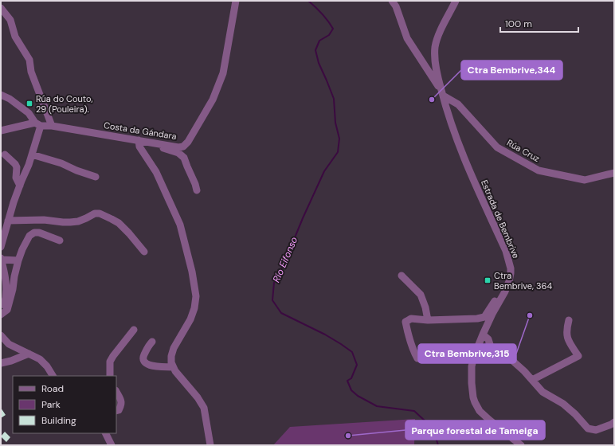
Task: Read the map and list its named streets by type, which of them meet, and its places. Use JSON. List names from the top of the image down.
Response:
{
  "streets": {
    "street": ["Costa da Gándara", "Rúa Cruz", "Estrada de Bembrive"]
  },
  "crossings": [
    ["Rúa Cruz", "Estrada de Bembrive"]
  ],
  "water": ["Río Eifonso"],
  "places": {
    "other": ["Ctra Bembrive,344", "Ctra Bembrive,315", "Parque forestal de Tameiga"],
    "transit": ["Rúa do Couto, 29 (Pouleira).", "Ctra Bembrive, 364"]
  },
  "legend": ["Road", "Park", "Building"],
  "scale_bar": "100 m"
}
